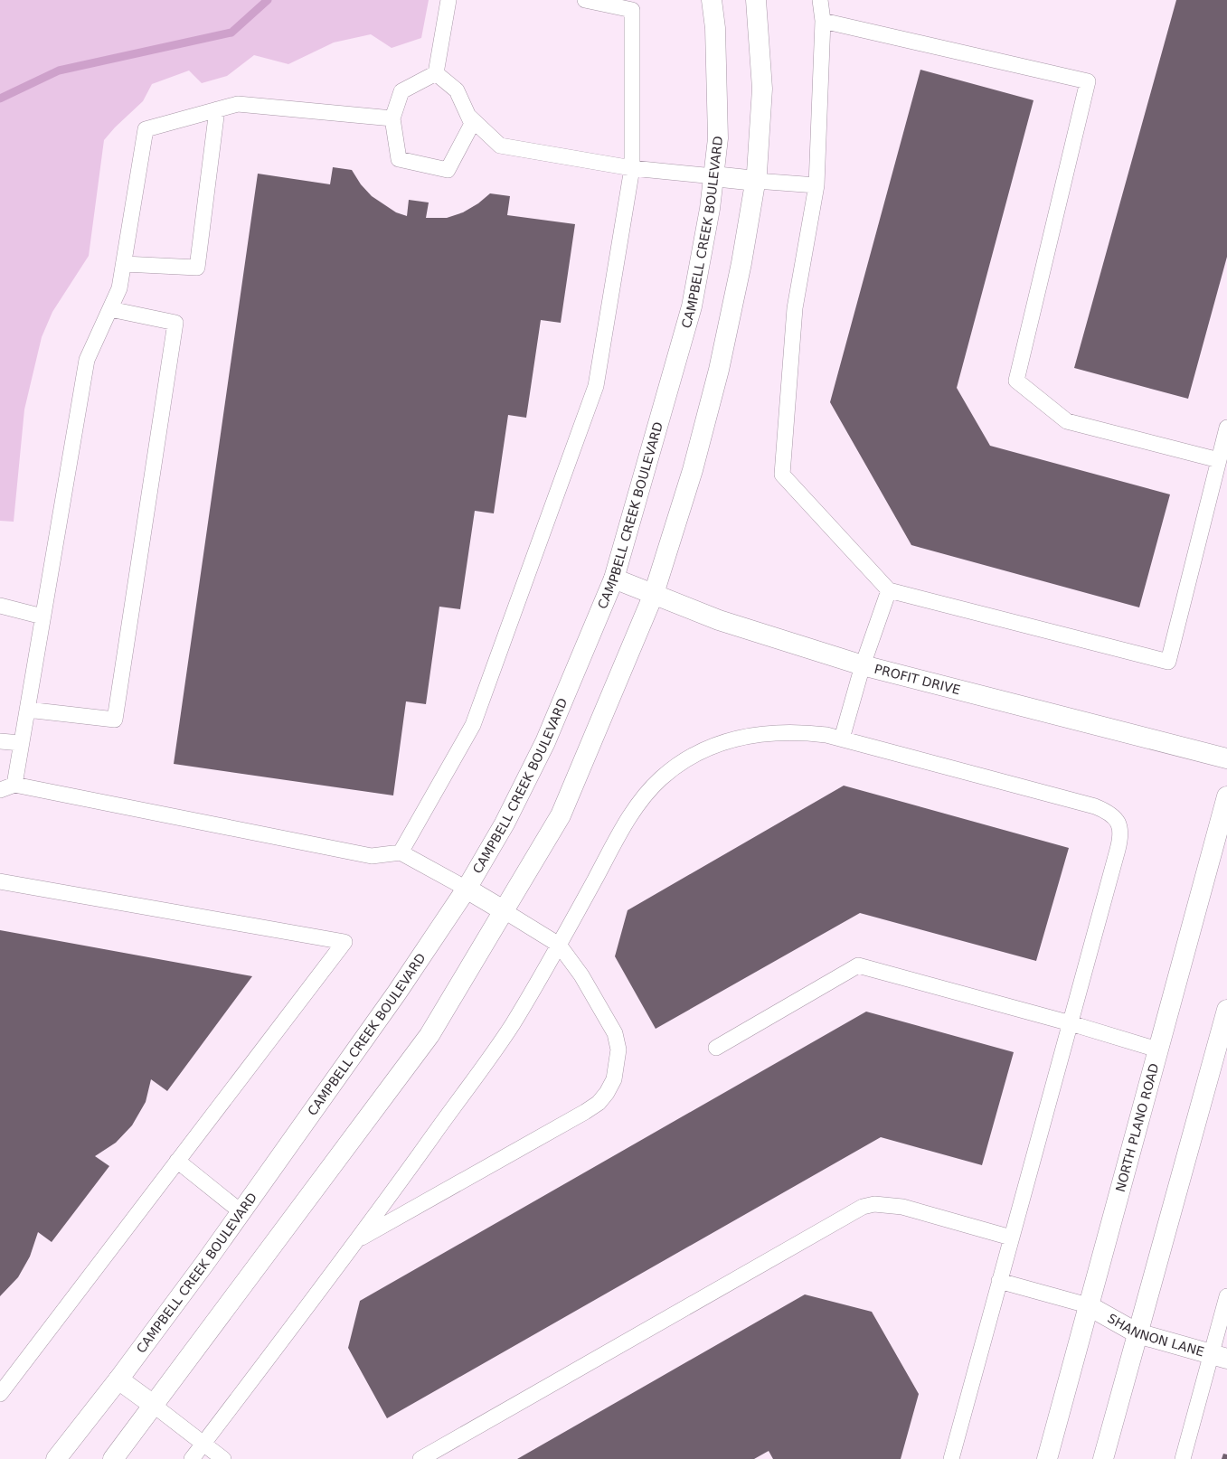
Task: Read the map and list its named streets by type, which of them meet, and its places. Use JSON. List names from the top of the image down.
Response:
{
  "streets": {
    "street": [
      "CAMPBELL CREEK BOULEVARD",
      "PROFIT DRIVE",
      "NORTH PLANO ROAD",
      "SHANNON LANE"
    ]
  },
  "crossings": [
    ["CAMPBELL CREEK BOULEVARD", "PROFIT DRIVE"],
    ["NORTH PLANO ROAD", "SHANNON LANE"]
  ]
}
